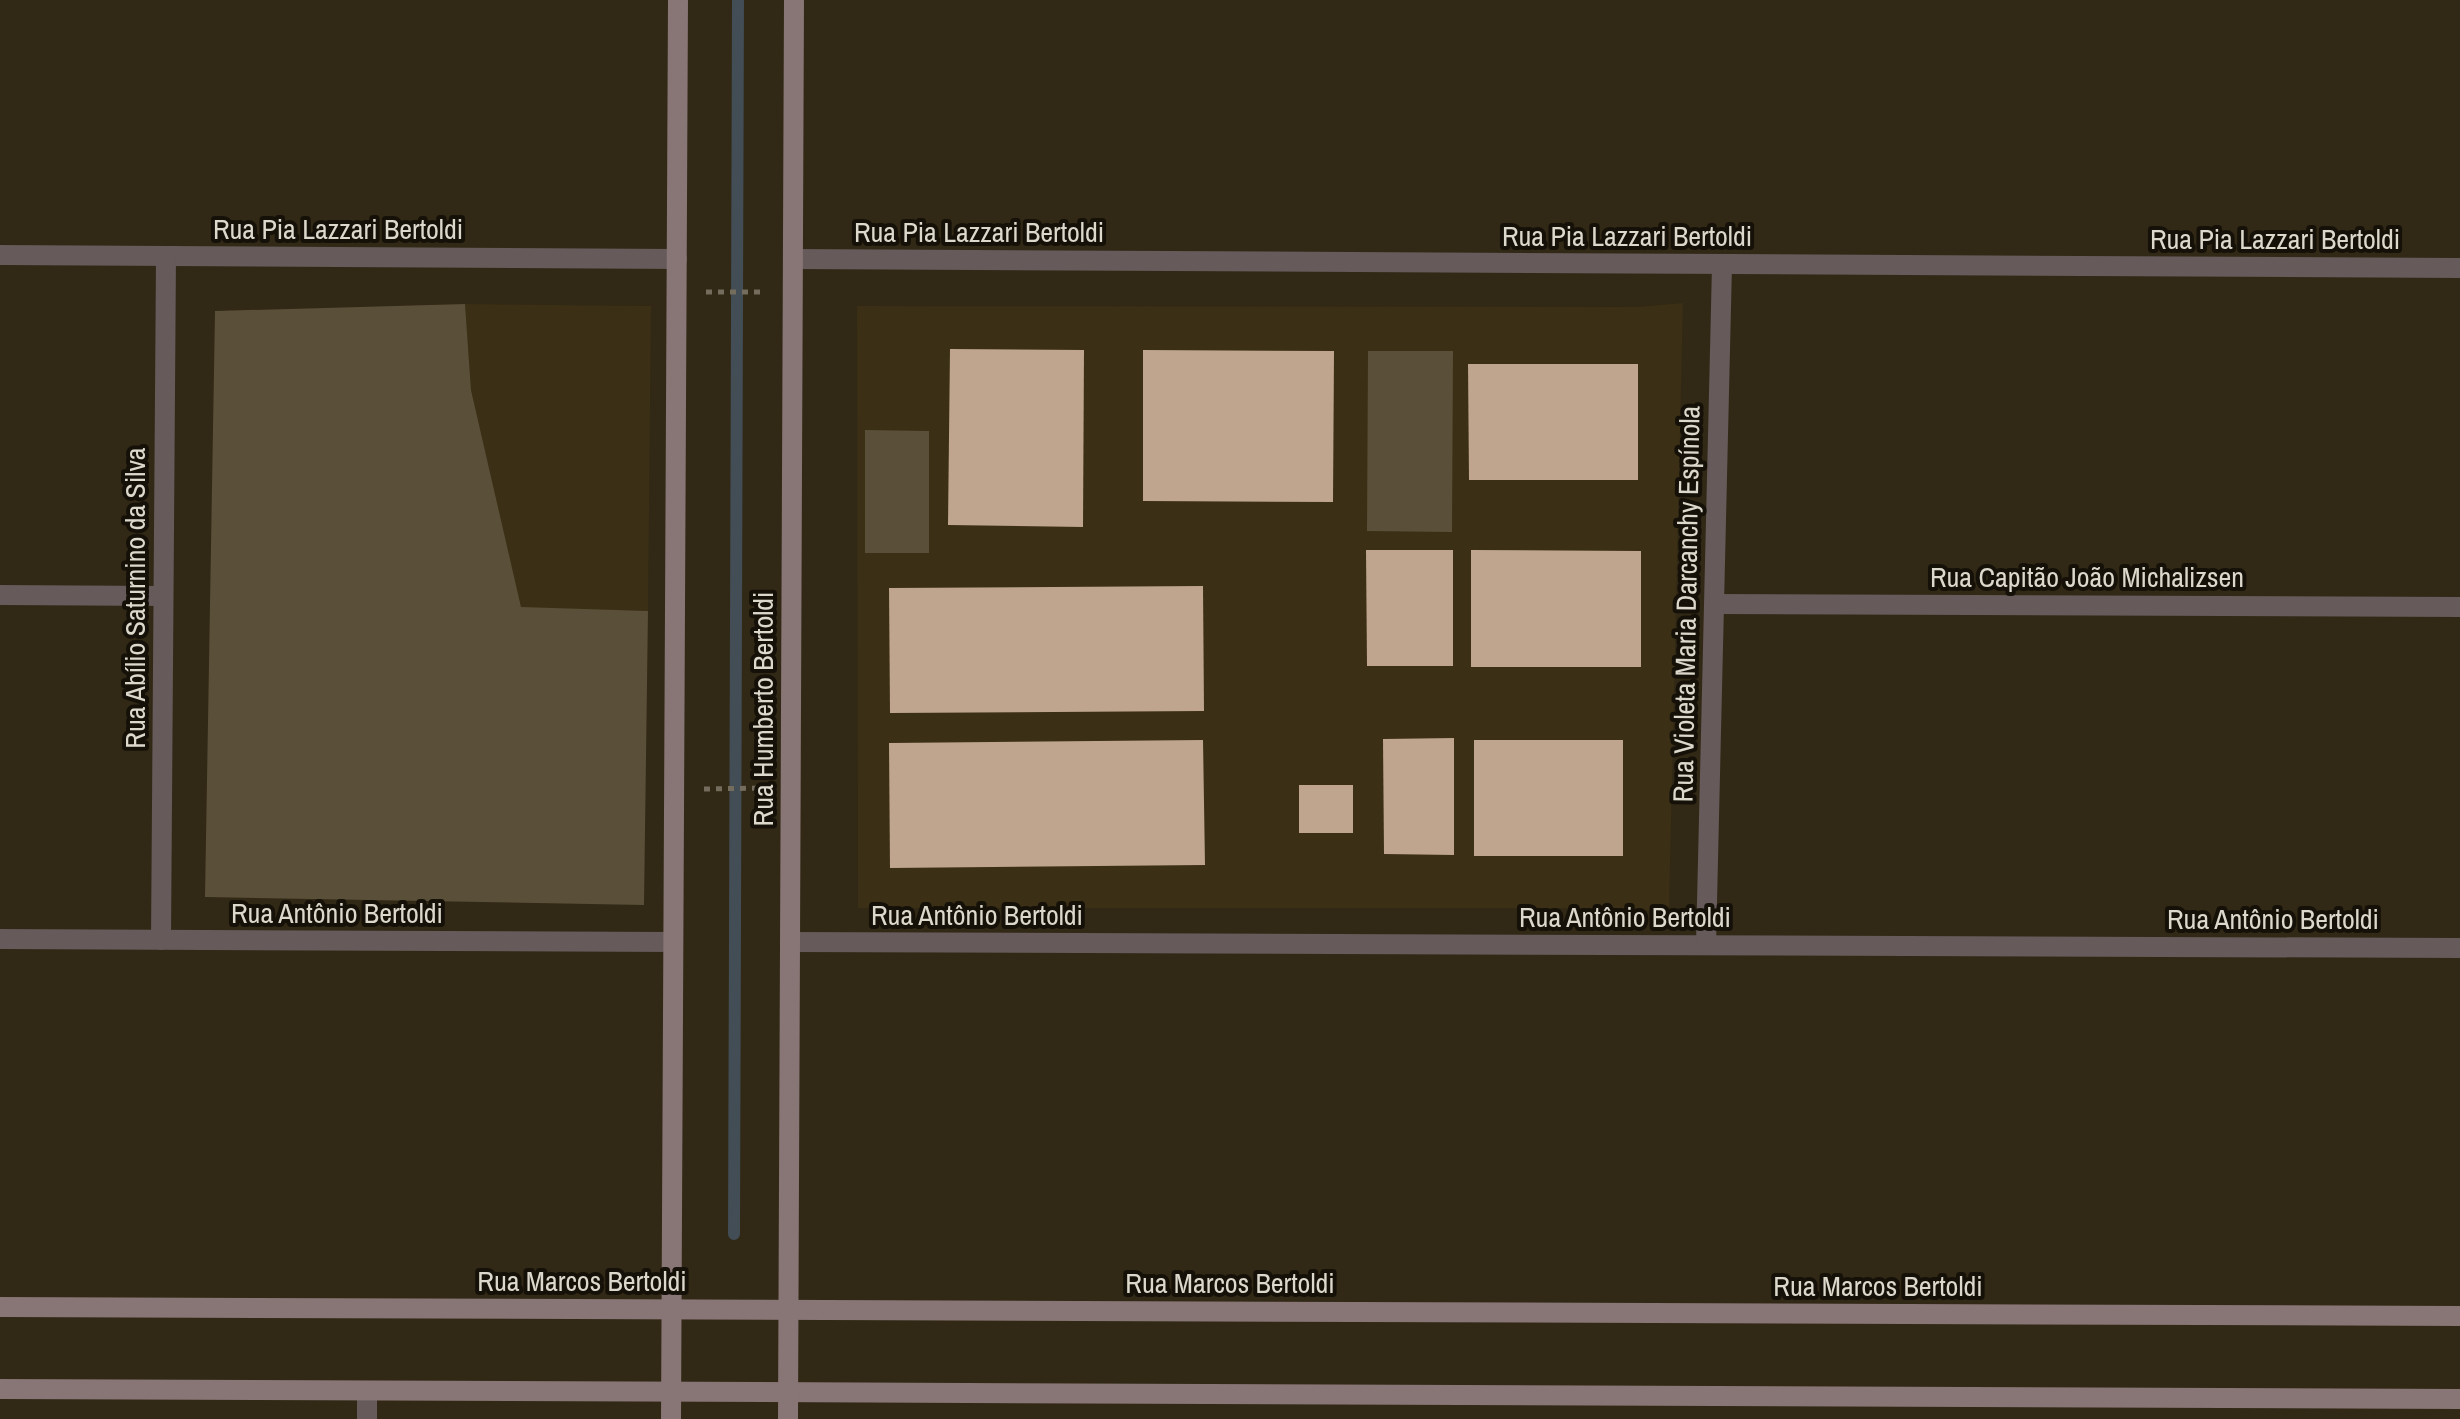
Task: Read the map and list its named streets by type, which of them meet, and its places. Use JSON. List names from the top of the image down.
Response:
{
  "streets": {
    "street": [
      "Rua Pia Lazzari Bertoldi",
      "Rua Capitão João Michalizsen",
      "Rua Abílio Saturnino da Silva",
      "Rua Violeta Maria Darcanchy Espínola",
      "Rua Humberto Bertoldi",
      "Rua Antônio Bertoldi",
      "Rua Marcos Bertoldi"
    ]
  },
  "crossings": [
    ["Rua Pia Lazzari Bertoldi", "Rua Abílio Saturnino da Silva"],
    ["Rua Pia Lazzari Bertoldi", "Rua Violeta Maria Darcanchy Espínola"],
    ["Rua Pia Lazzari Bertoldi", "Rua Humberto Bertoldi"],
    ["Rua Capitão João Michalizsen", "Rua Violeta Maria Darcanchy Espínola"],
    ["Rua Abílio Saturnino da Silva", "Rua Antônio Bertoldi"],
    ["Rua Violeta Maria Darcanchy Espínola", "Rua Antônio Bertoldi"],
    ["Rua Humberto Bertoldi", "Rua Antônio Bertoldi"],
    ["Rua Humberto Bertoldi", "Rua Marcos Bertoldi"]
  ]
}
